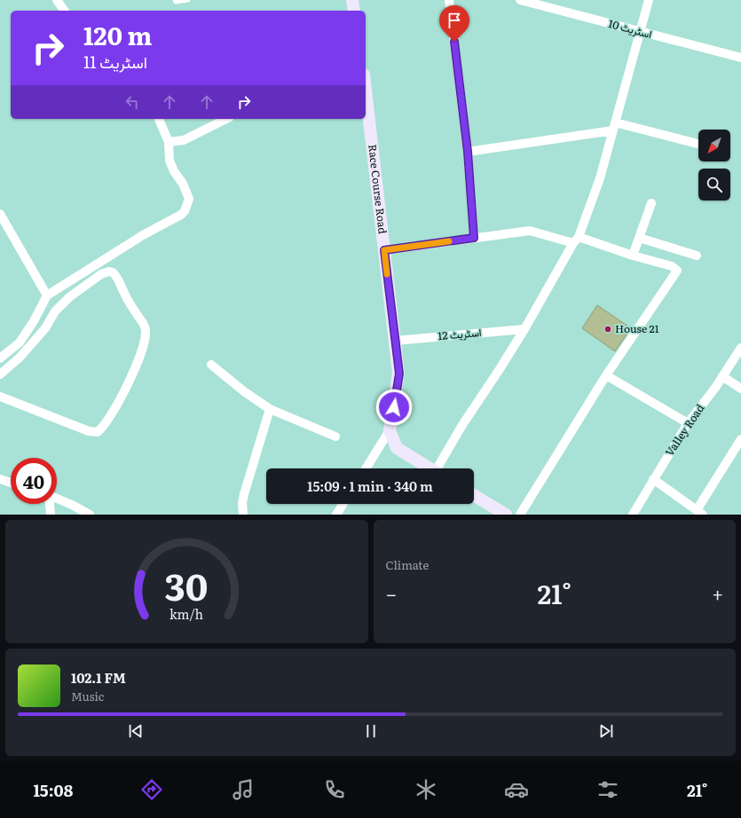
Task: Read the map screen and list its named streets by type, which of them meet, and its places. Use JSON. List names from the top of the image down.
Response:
{
  "streets": {
    "street": [
      "اسٹریٹ 10",
      "Race Course Road",
      "اسٹریٹ 12",
      "Valley Road"
    ]
  },
  "crossings": [
    ["Race Course Road", "اسٹریٹ 12"]
  ],
  "places": ["House 21"],
  "north": "bottom left",
  "page": {
    "turn": ["120 m", "اسٹریٹ 11"],
    "limit": "40",
    "trip": "15:09 · 1 min · 340 m",
    "tile": "Climate",
    "heat": ["−", "21°", "+"],
    "song": ["102.1 FM", "Music"],
    "tabs": ["15:08", "21°"],
    "gauge": ["30", "km/h"]
  }
}
